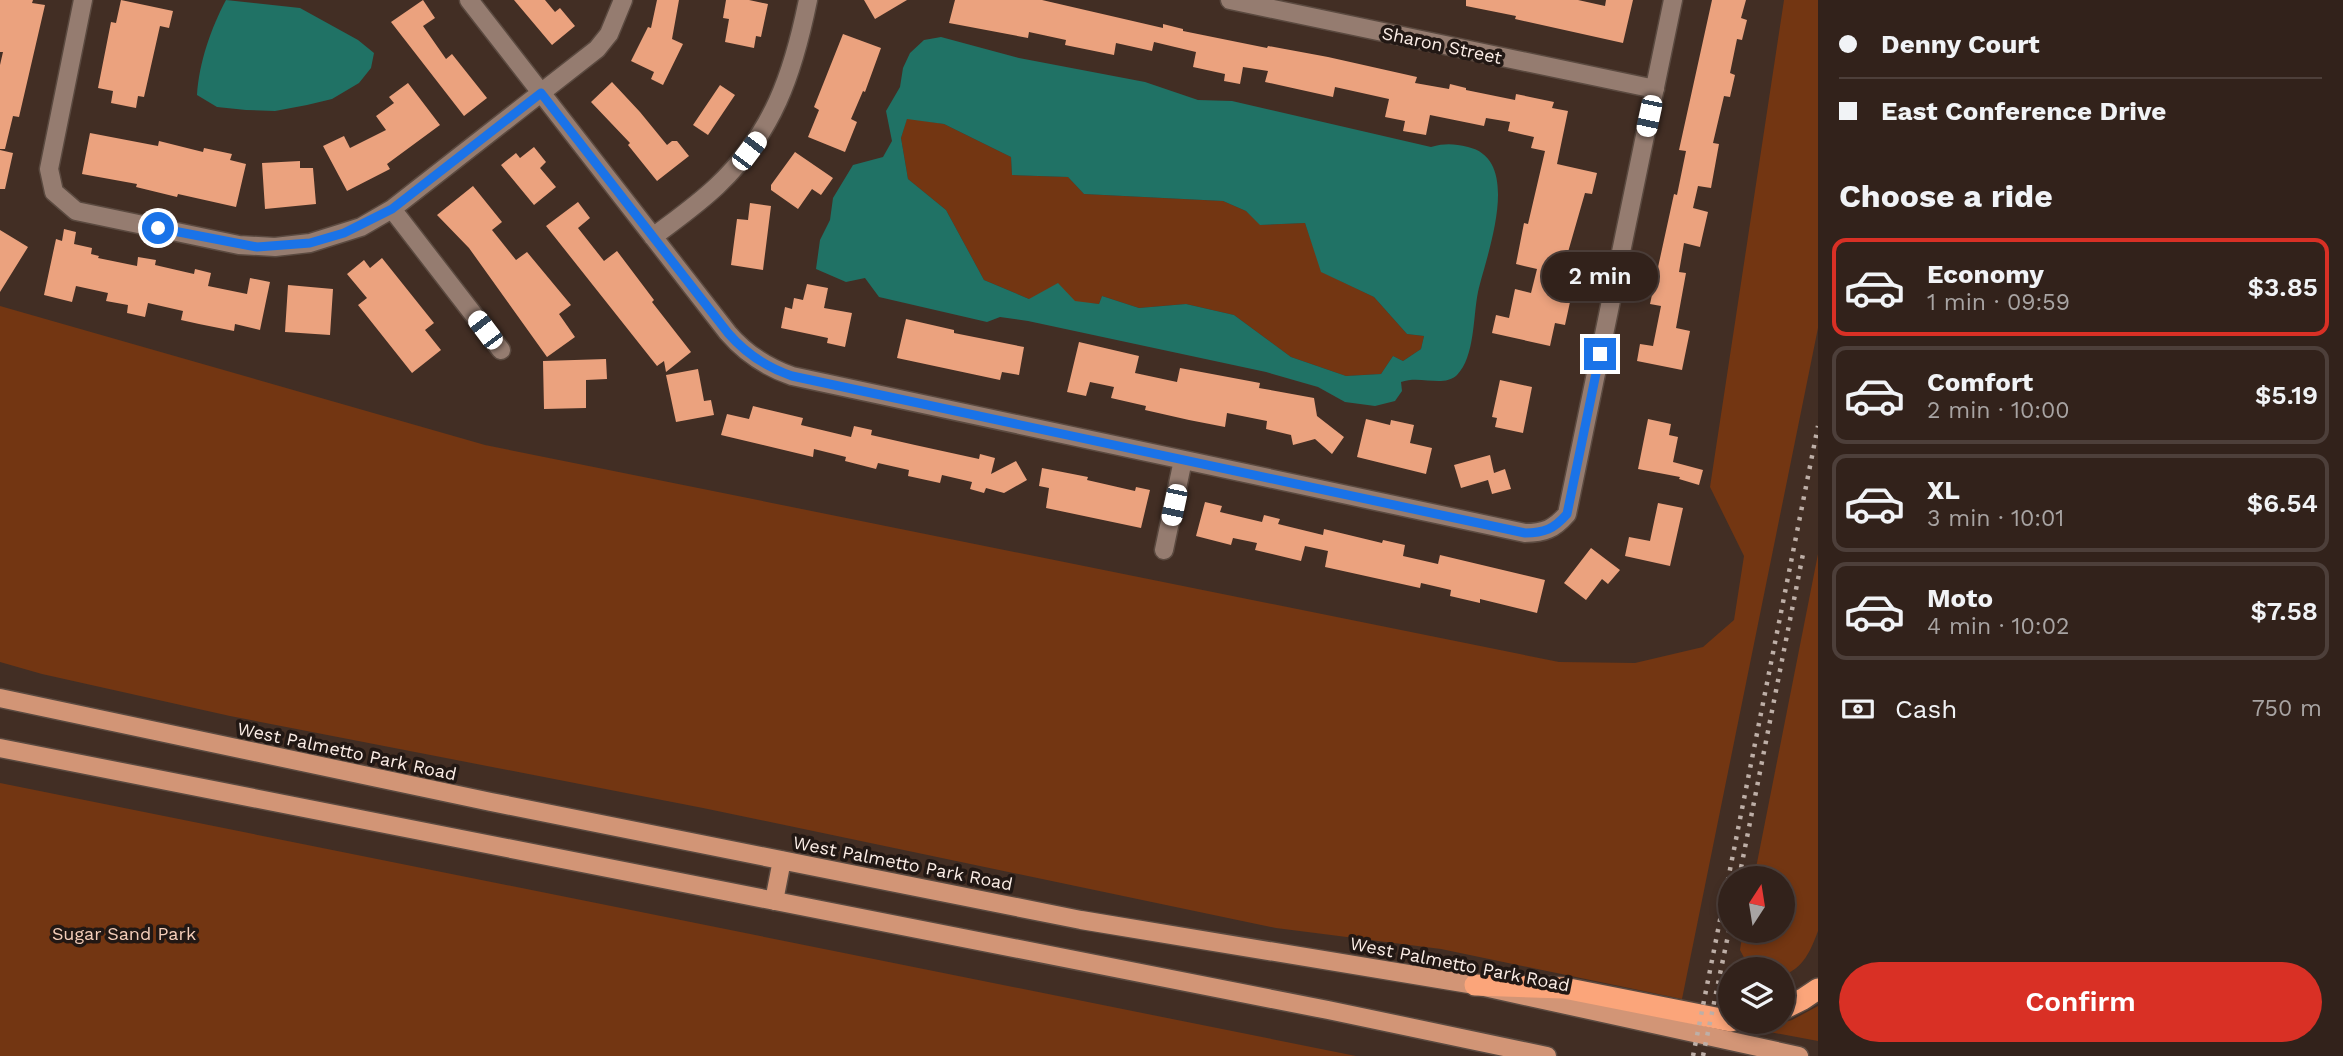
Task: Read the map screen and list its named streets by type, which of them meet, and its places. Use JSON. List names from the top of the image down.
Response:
{
  "streets": {
    "main road": ["West Palmetto Park Road"],
    "street": ["Sharon Street"]
  },
  "parks": ["Sugar Sand Park"],
  "north": "top",
  "page": {
    "banner": ["Denny Court", "East Conference Drive"],
    "heading": "Choose a ride",
    "list": [
      {
        "name": "Economy",
        "note": "1 min · 09:59",
        "value": "$3.85"
      },
      {
        "name": "Comfort",
        "note": "2 min · 10:00",
        "value": "$5.19"
      },
      {
        "name": "XL",
        "note": "3 min · 10:01",
        "value": "$6.54"
      },
      {
        "name": "Moto",
        "note": "4 min · 10:02",
        "value": "$7.58"
      }
    ],
    "bubble": "2 min",
    "pay": ["Cash", "750 m"],
    "buttons": "Confirm"
  }
}
